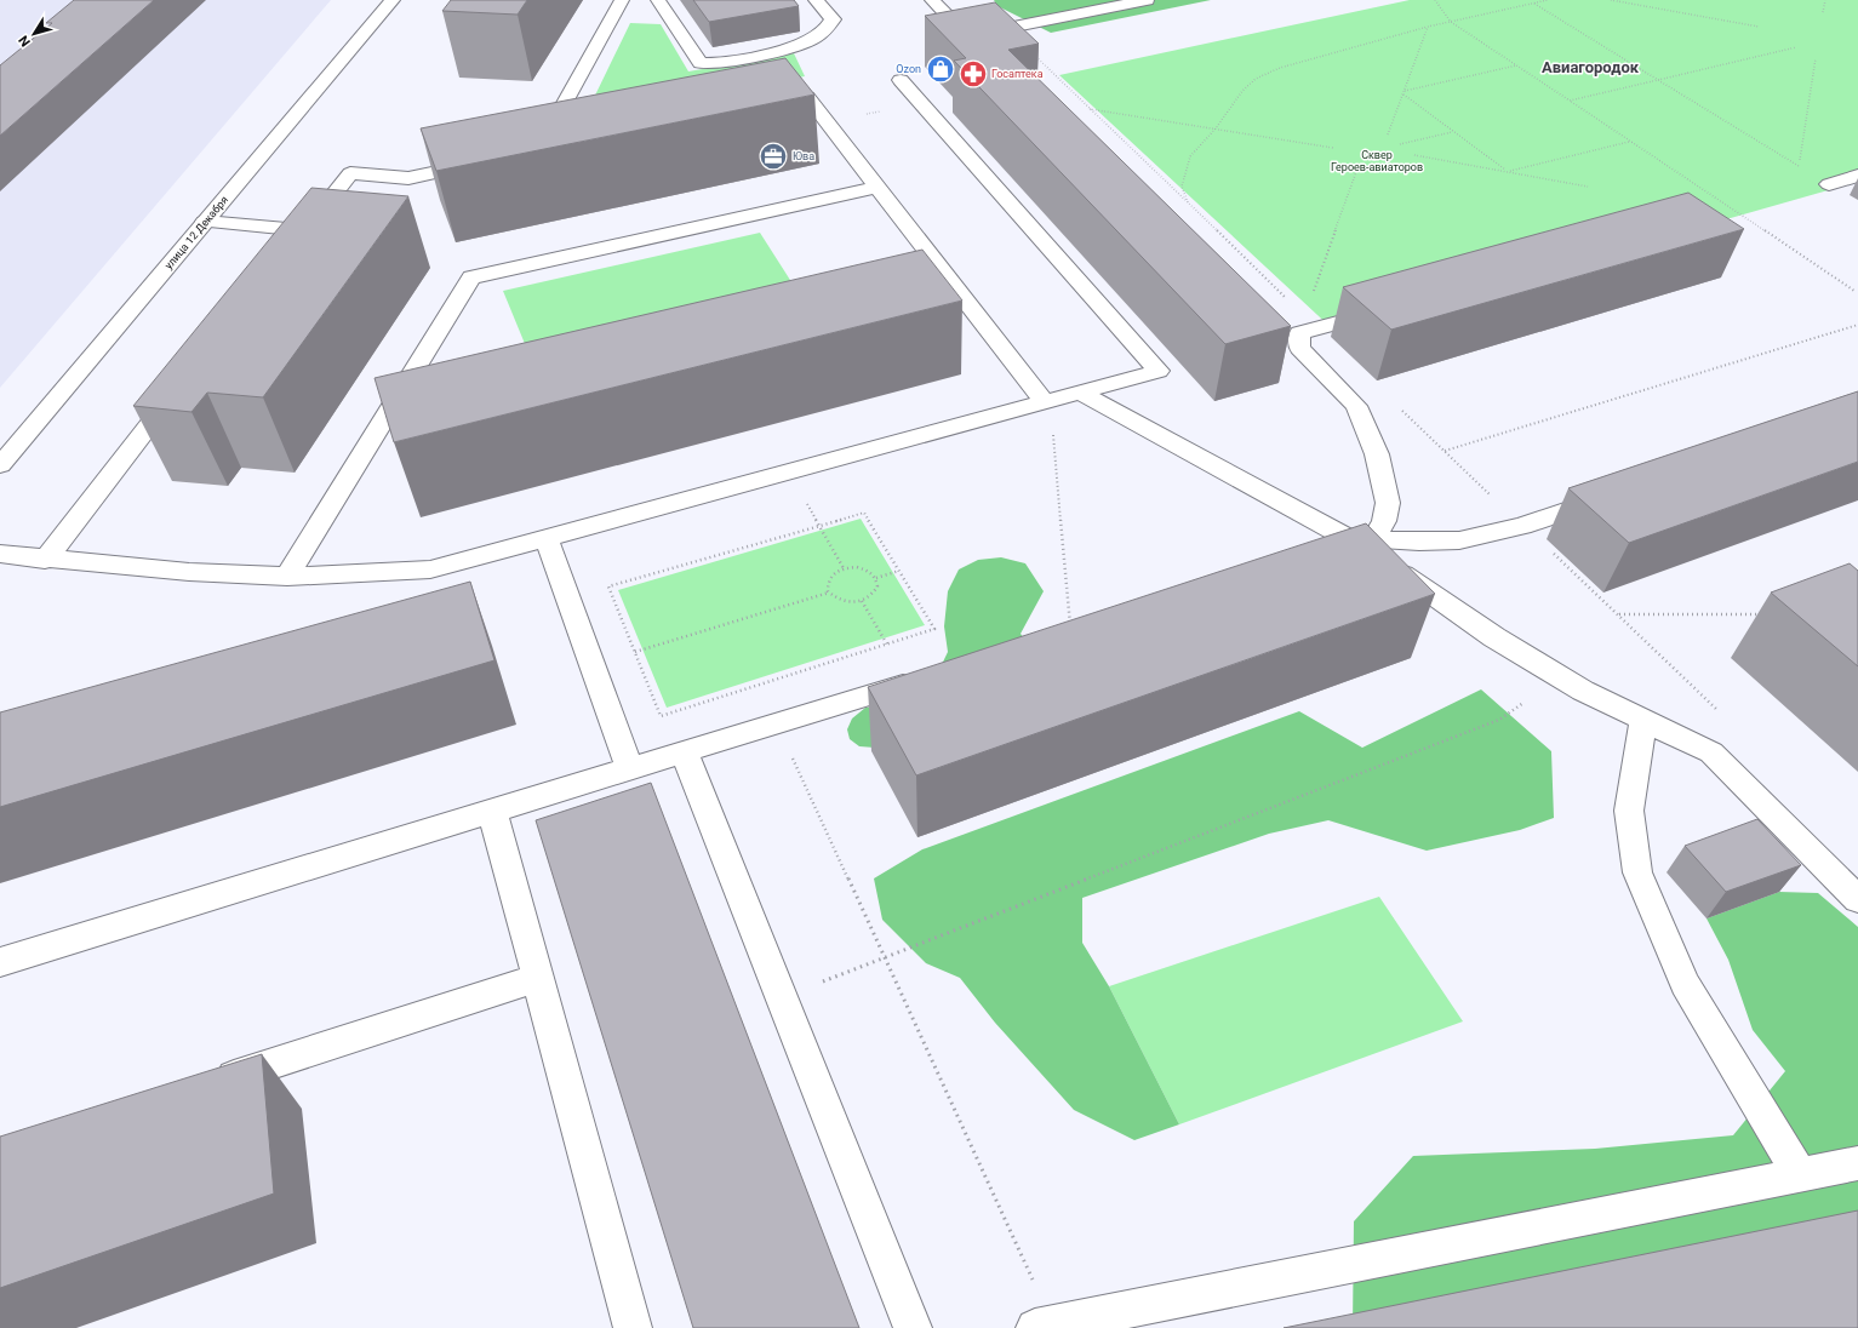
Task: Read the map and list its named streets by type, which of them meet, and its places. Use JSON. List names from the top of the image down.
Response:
{
  "streets": {
    "main road": ["улица 12 Декабря"]
  },
  "districts": ["Авиагородок"],
  "parks": ["Сквер Героев-авиаторов"],
  "places": {
    "shop": ["Ozon"],
    "pharmacy": ["Госаптека"],
    "office": ["Юва"]
  },
  "north": "bottom left"
}
